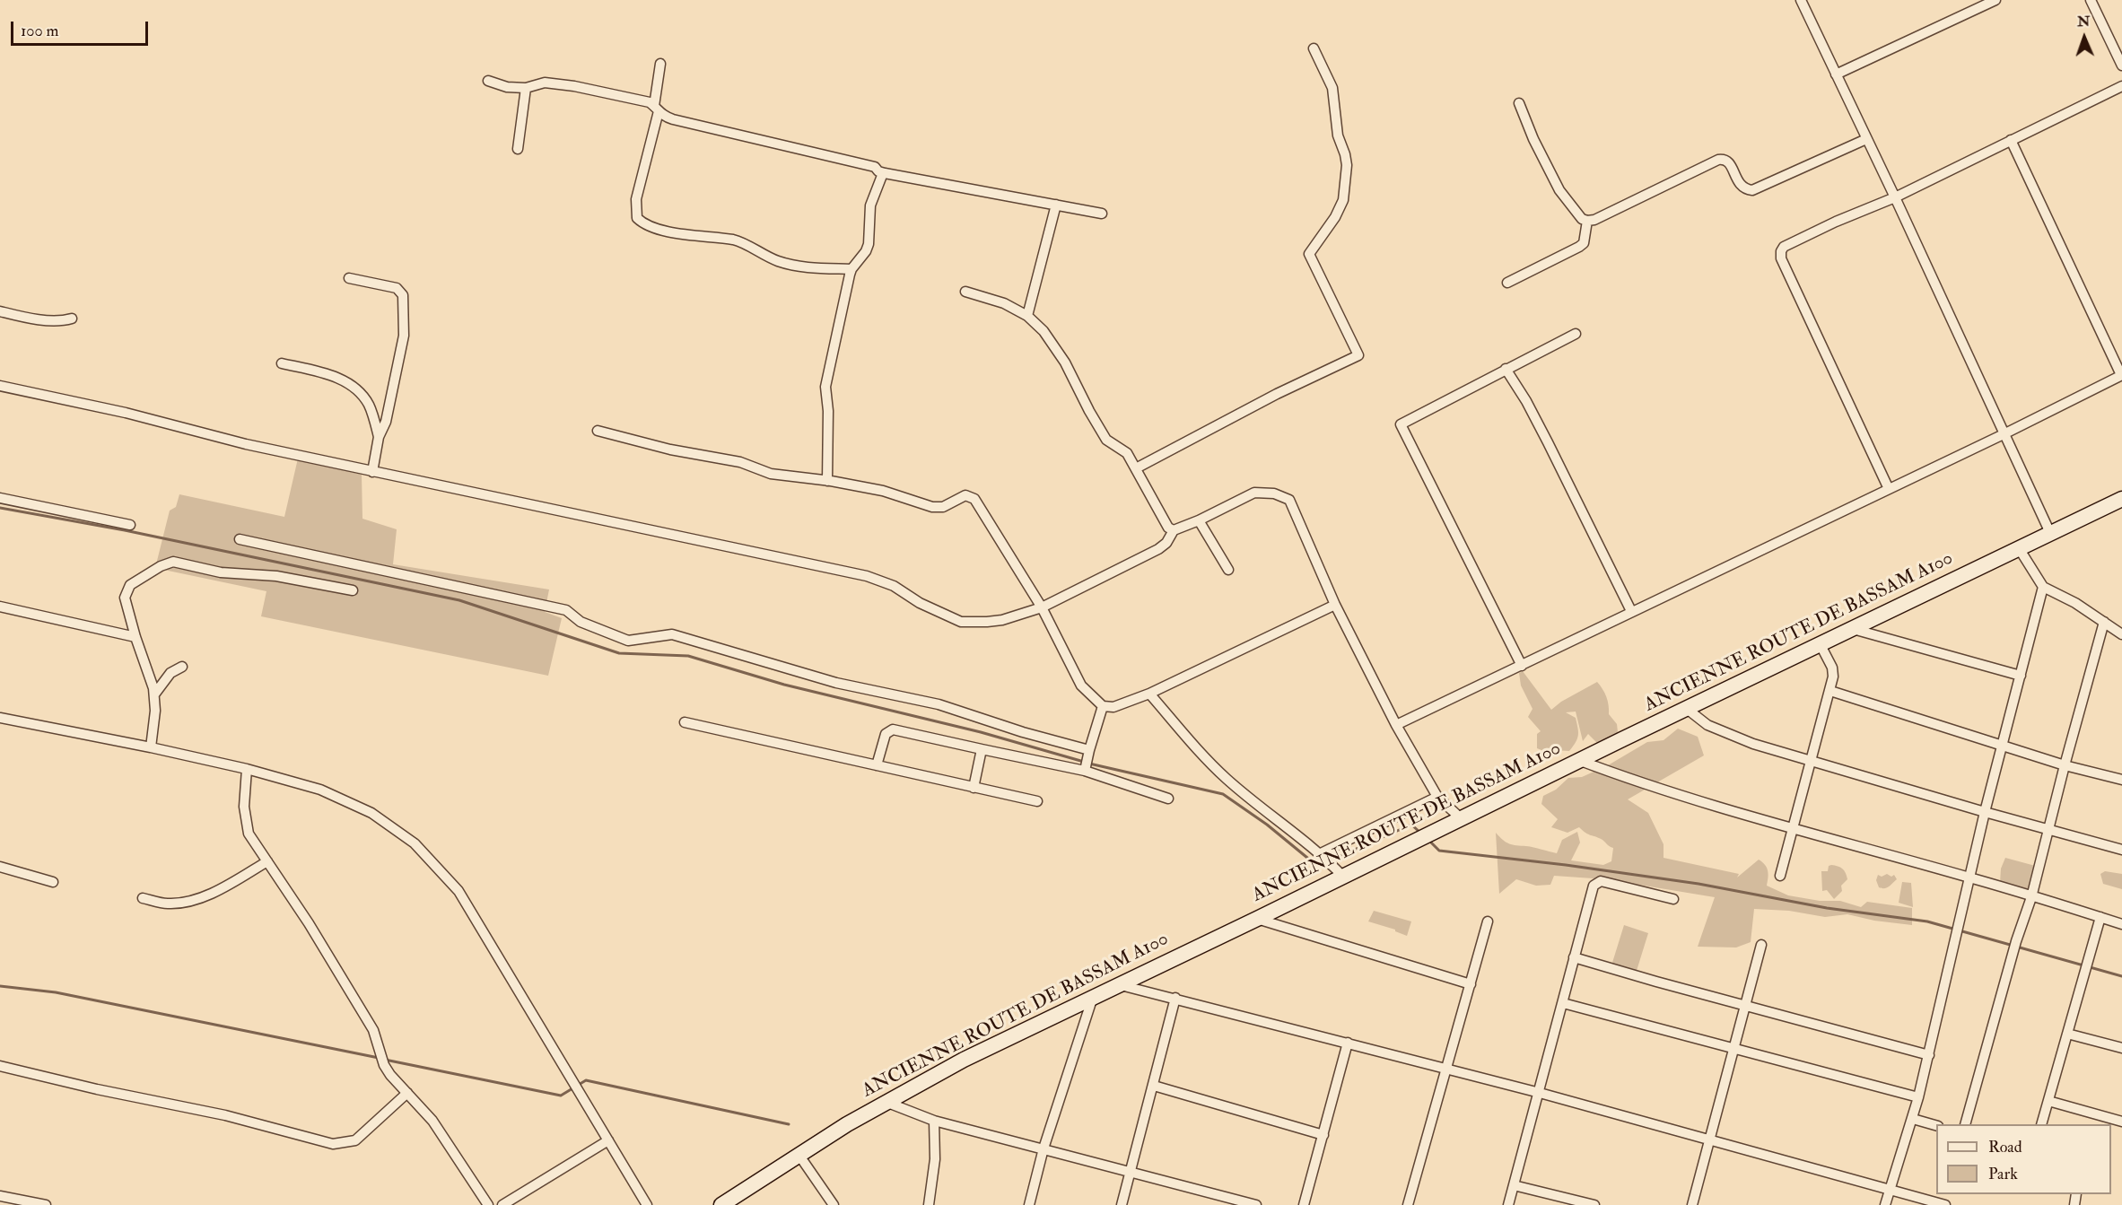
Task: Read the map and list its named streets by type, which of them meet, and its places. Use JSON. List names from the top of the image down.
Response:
{
  "streets": {
    "main road": ["ANCIENNE ROUTE DE BASSAM A100"]
  },
  "legend": ["Road", "Park"],
  "scale_bar": "100 m",
  "north": "top"
}
